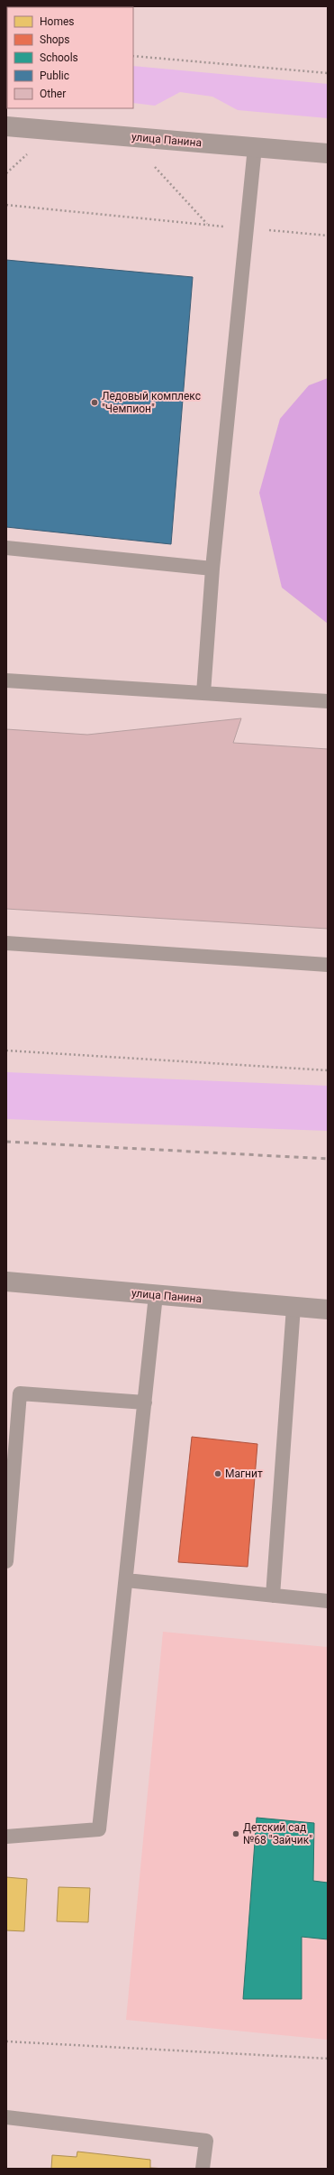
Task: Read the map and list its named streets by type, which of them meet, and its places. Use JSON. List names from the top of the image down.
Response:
{
  "streets": {
    "street": ["улица Панина"]
  },
  "places": ["Ледовый комплекс \"Чемпион\"", "Магнит", "Детский сад №68 \"Зайчик\""],
  "legend": [
    "Homes",
    "Shops",
    "Schools",
    "Public",
    "Other"
  ]
}
